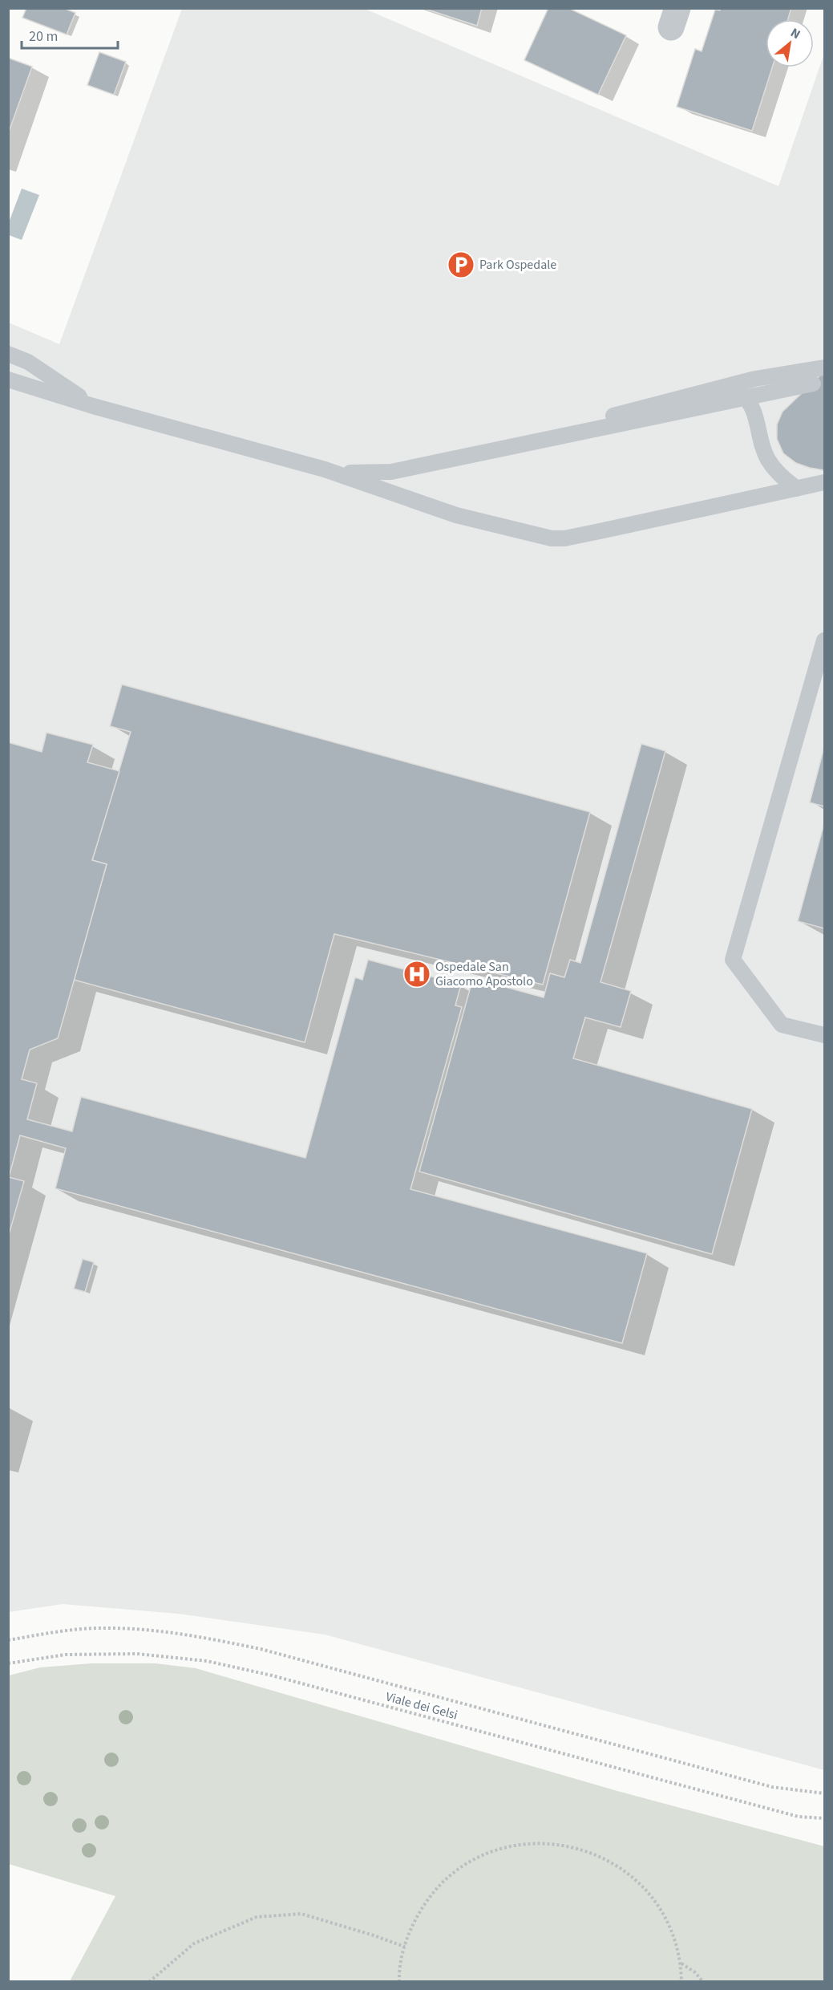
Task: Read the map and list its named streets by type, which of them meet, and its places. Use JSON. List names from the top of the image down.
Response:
{
  "streets": {
    "path": ["Viale dei Gelsi"]
  },
  "places": {
    "parking": ["Park Ospedale"],
    "hospital": ["Ospedale San Giacomo Apostolo"]
  },
  "scale_bar": "20 m",
  "north": "top right"
}
